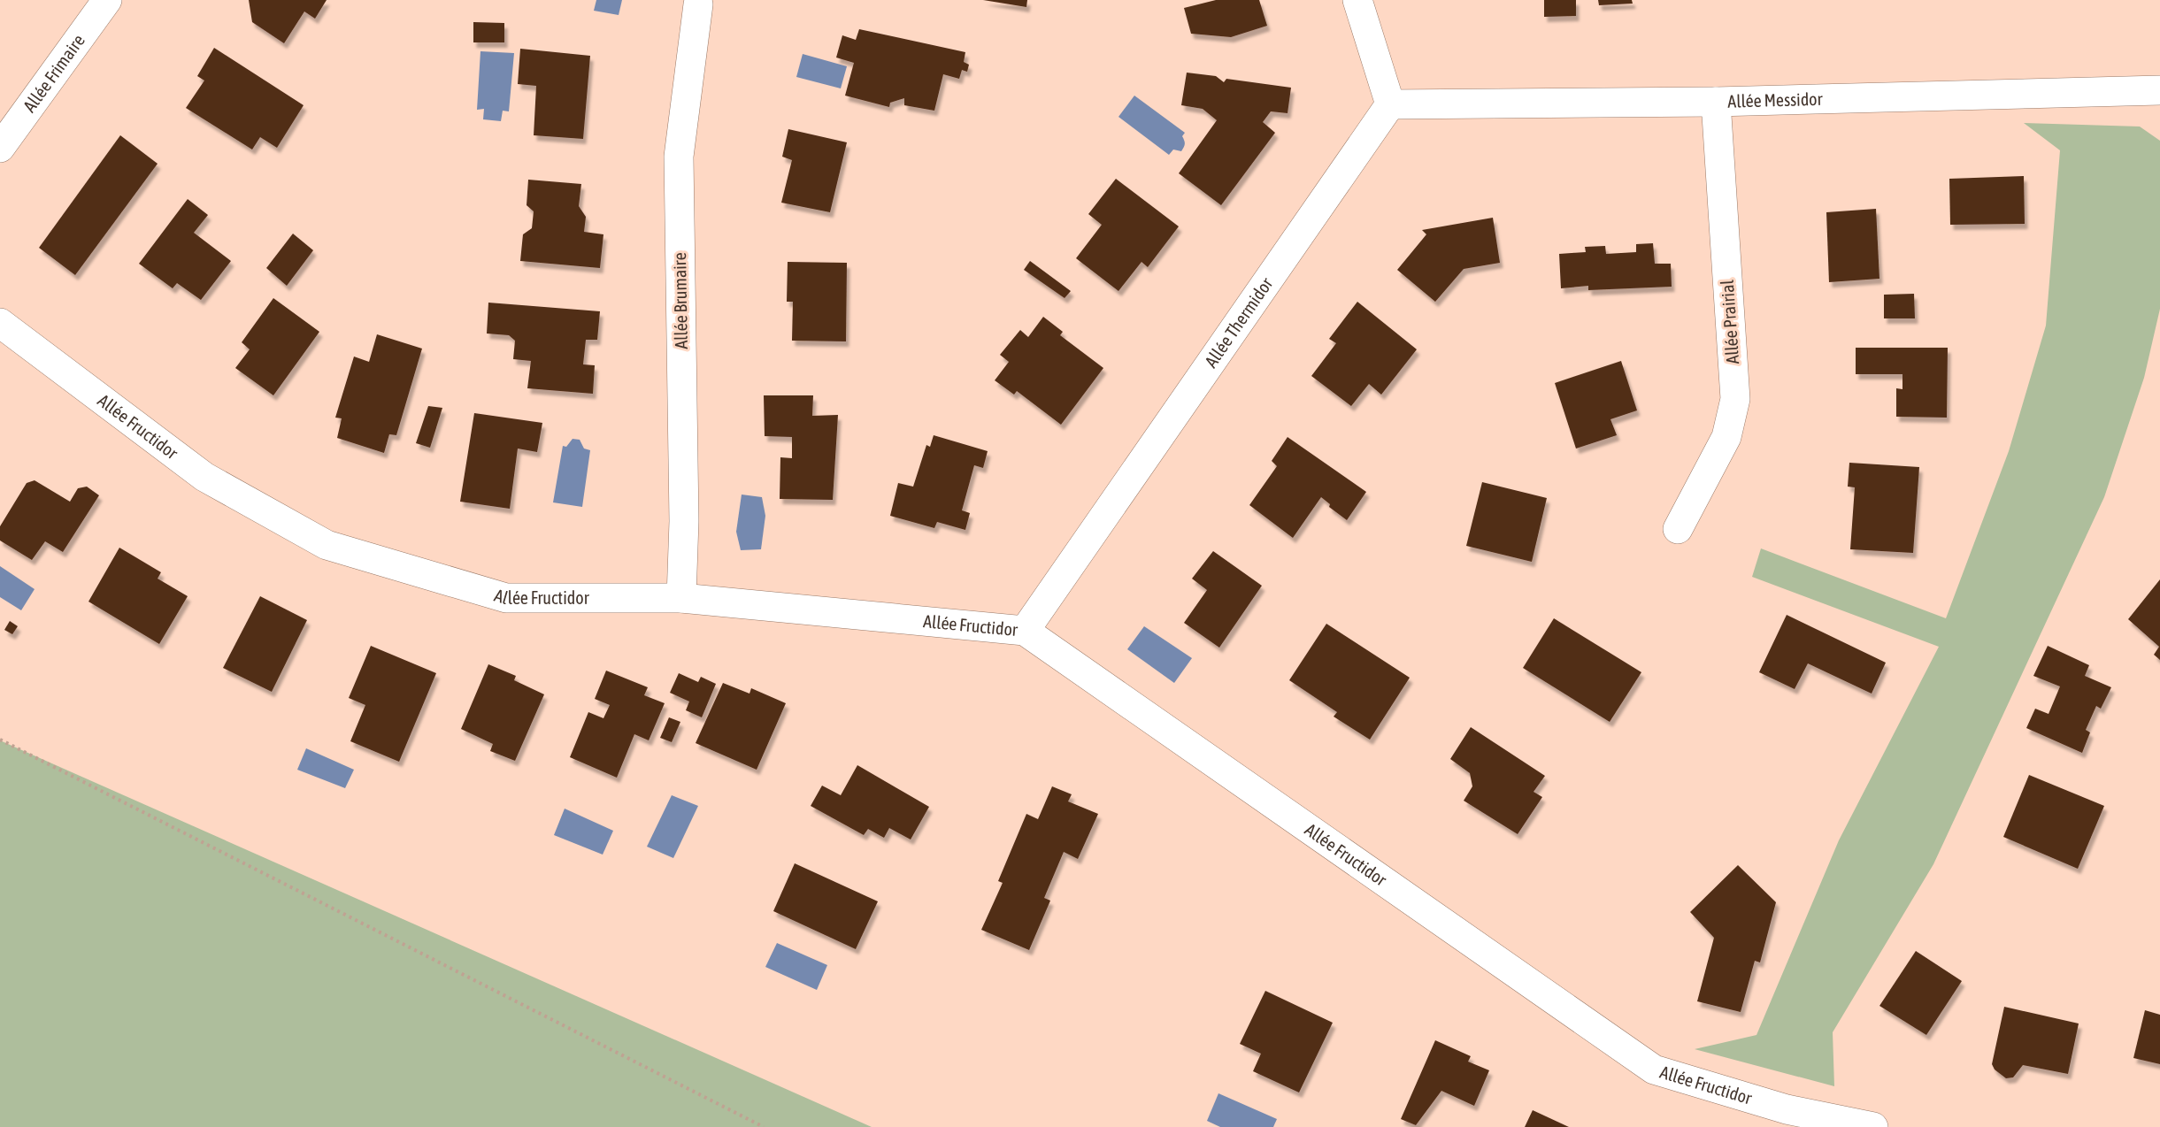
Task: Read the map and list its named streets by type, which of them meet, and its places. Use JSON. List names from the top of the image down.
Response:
{
  "streets": {
    "street": [
      "Allée Frimaire",
      "Allée Messidor",
      "Allée Brumaire",
      "Allée Prairial",
      "Allée Thermidor",
      "Allée Fructidor"
    ]
  },
  "crossings": [
    ["Allée Messidor", "Allée Prairial"],
    ["Allée Messidor", "Allée Thermidor"],
    ["Allée Brumaire", "Allée Fructidor"],
    ["Allée Thermidor", "Allée Fructidor"]
  ]
}
